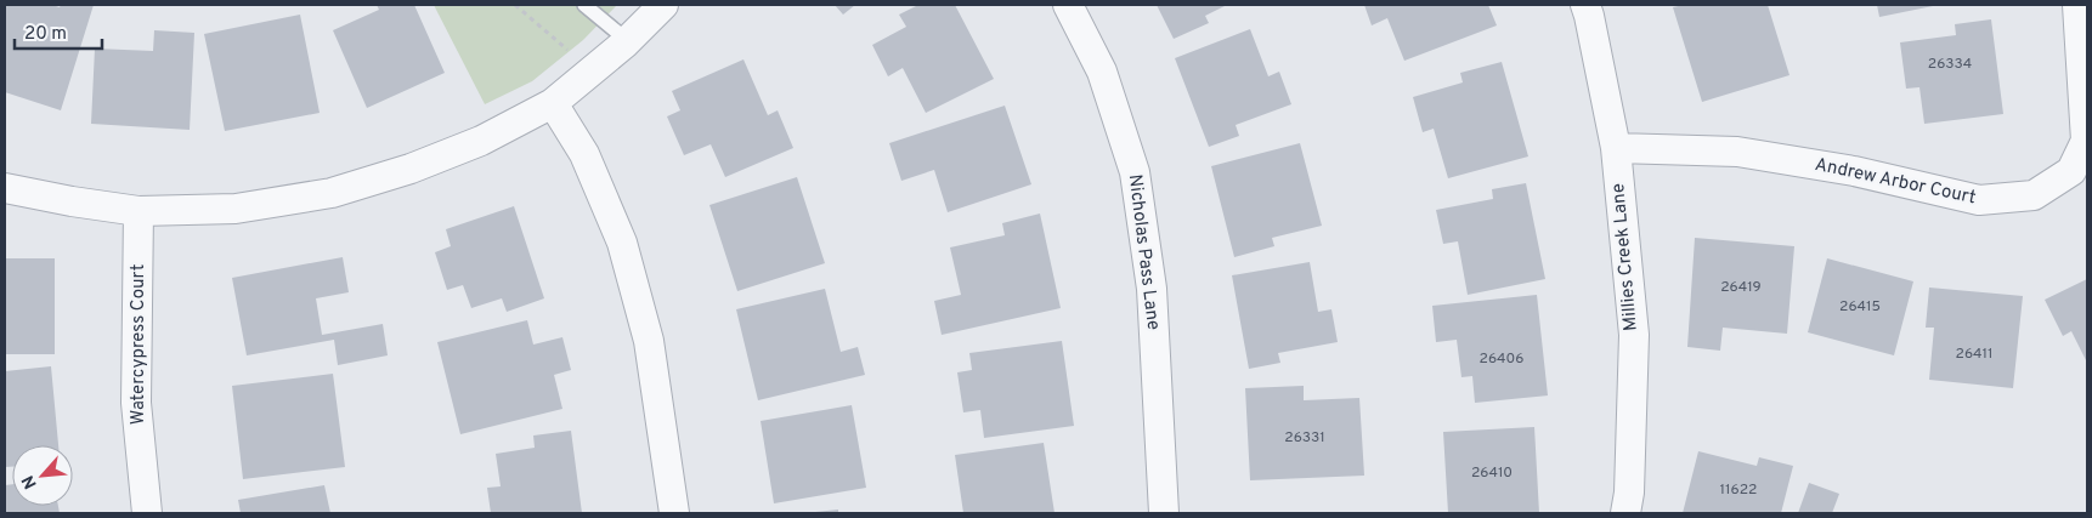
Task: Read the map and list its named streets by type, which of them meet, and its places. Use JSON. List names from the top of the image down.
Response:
{
  "streets": {
    "street": [
      "Andrew Arbor Court",
      "Nicholas Pass Lane",
      "Millies Creek Lane",
      "Watercypress Court"
    ]
  },
  "crossings": [
    ["Andrew Arbor Court", "Millies Creek Lane"]
  ],
  "house_numbers": [
    "26334",
    "26419",
    "26415",
    "26411",
    "26406",
    "26331",
    "26410",
    "11622"
  ],
  "scale_bar": "20 m",
  "north": "bottom left"
}
